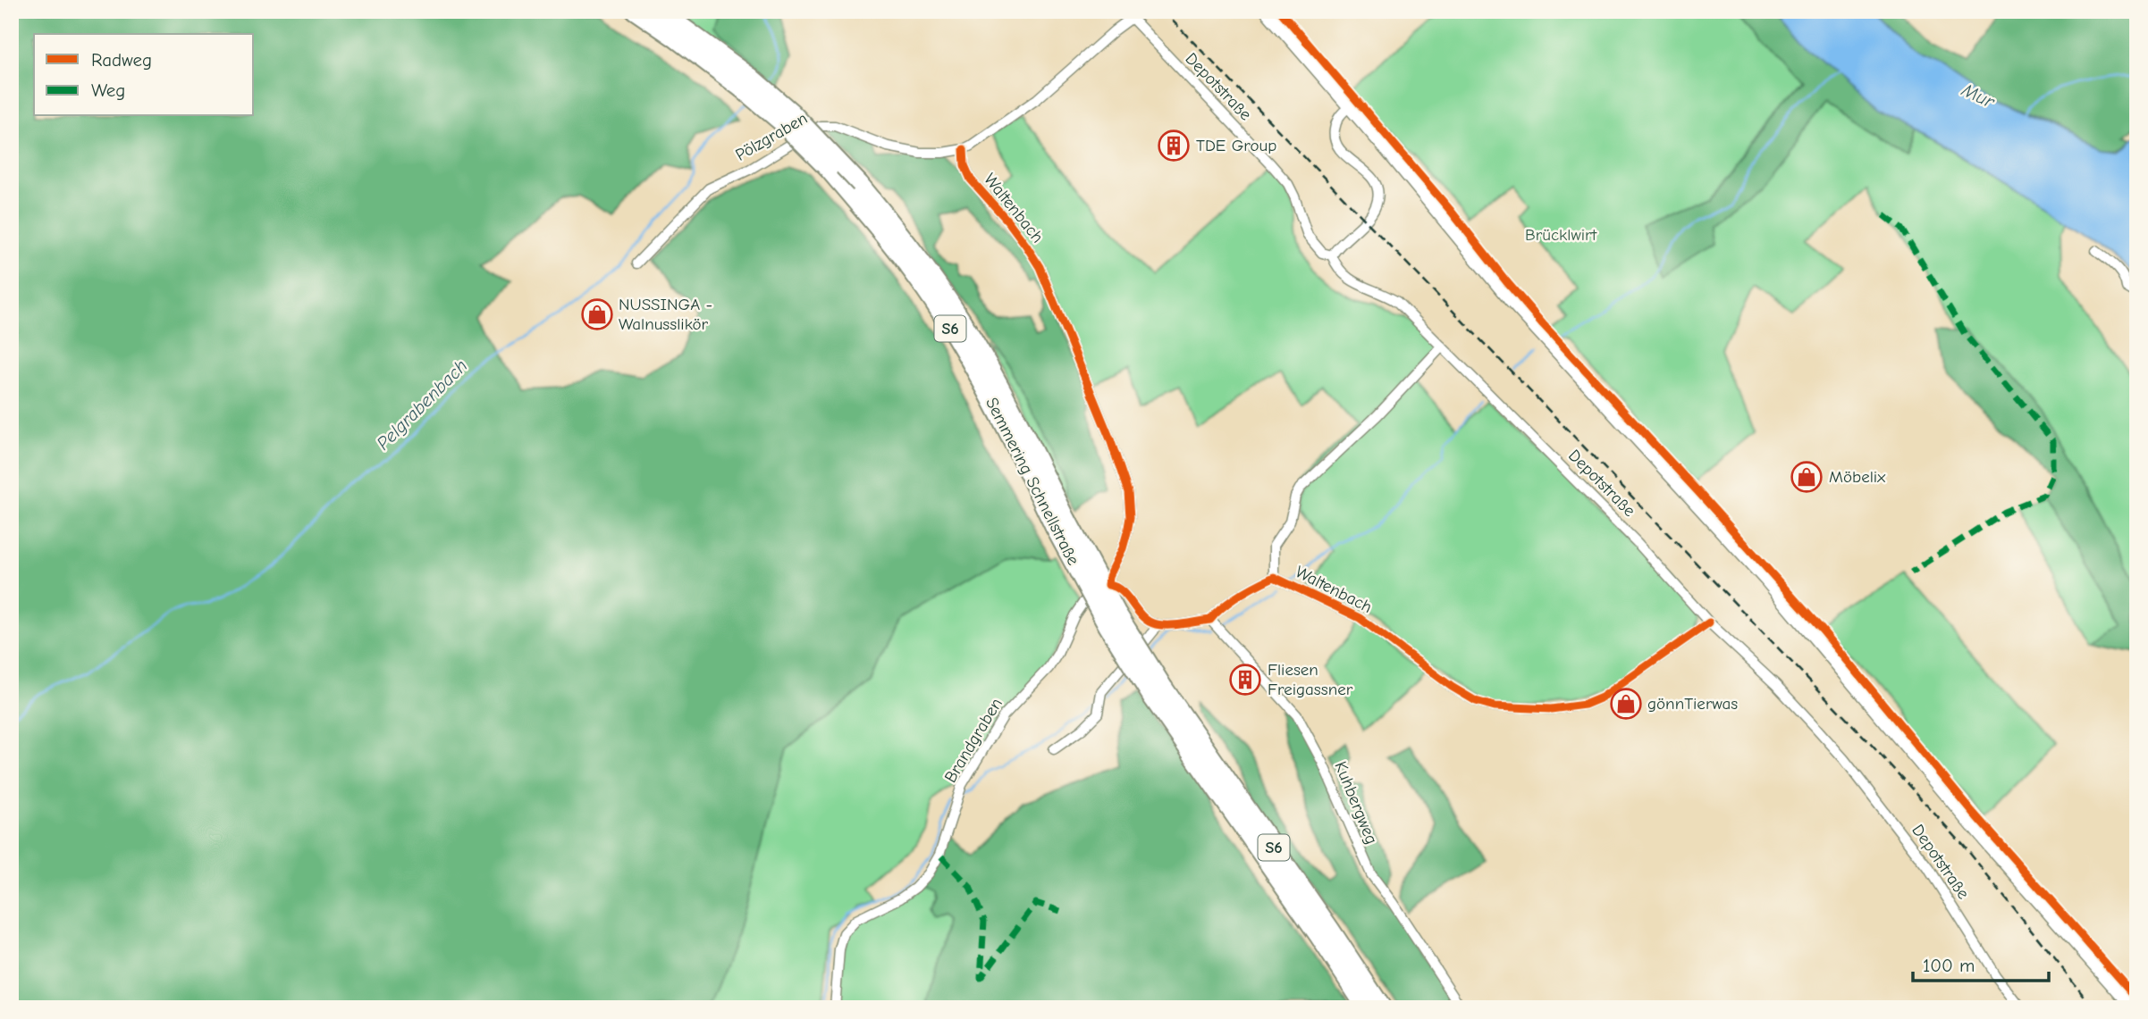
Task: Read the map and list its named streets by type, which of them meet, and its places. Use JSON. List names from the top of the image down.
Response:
{
  "streets": {
    "highway": ["S6", "Semmering Schnellstraße"],
    "street": [
      "Depotstraße",
      "Pölzgraben",
      "Waltenbach",
      "Brandgraben",
      "Kuhbergweg"
    ]
  },
  "crossings": [
    ["Depotstraße", "Pölzgraben"],
    ["Depotstraße", "Waltenbach"],
    ["Pölzgraben", "Waltenbach"],
    ["Waltenbach", "Brandgraben"],
    ["Waltenbach", "Kuhbergweg"]
  ],
  "water": ["Mur", "Pelgrabenbach"],
  "parks": ["Brücklwirt"],
  "places": {
    "building": ["TDE Group", "Fliesen Freigassner"],
    "shop": ["NUSSINGA - Walnusslikör", "Möbelix", "gönnTierwas"]
  },
  "legend": ["Radweg", "Weg"],
  "scale_bar": "100 m"
}
